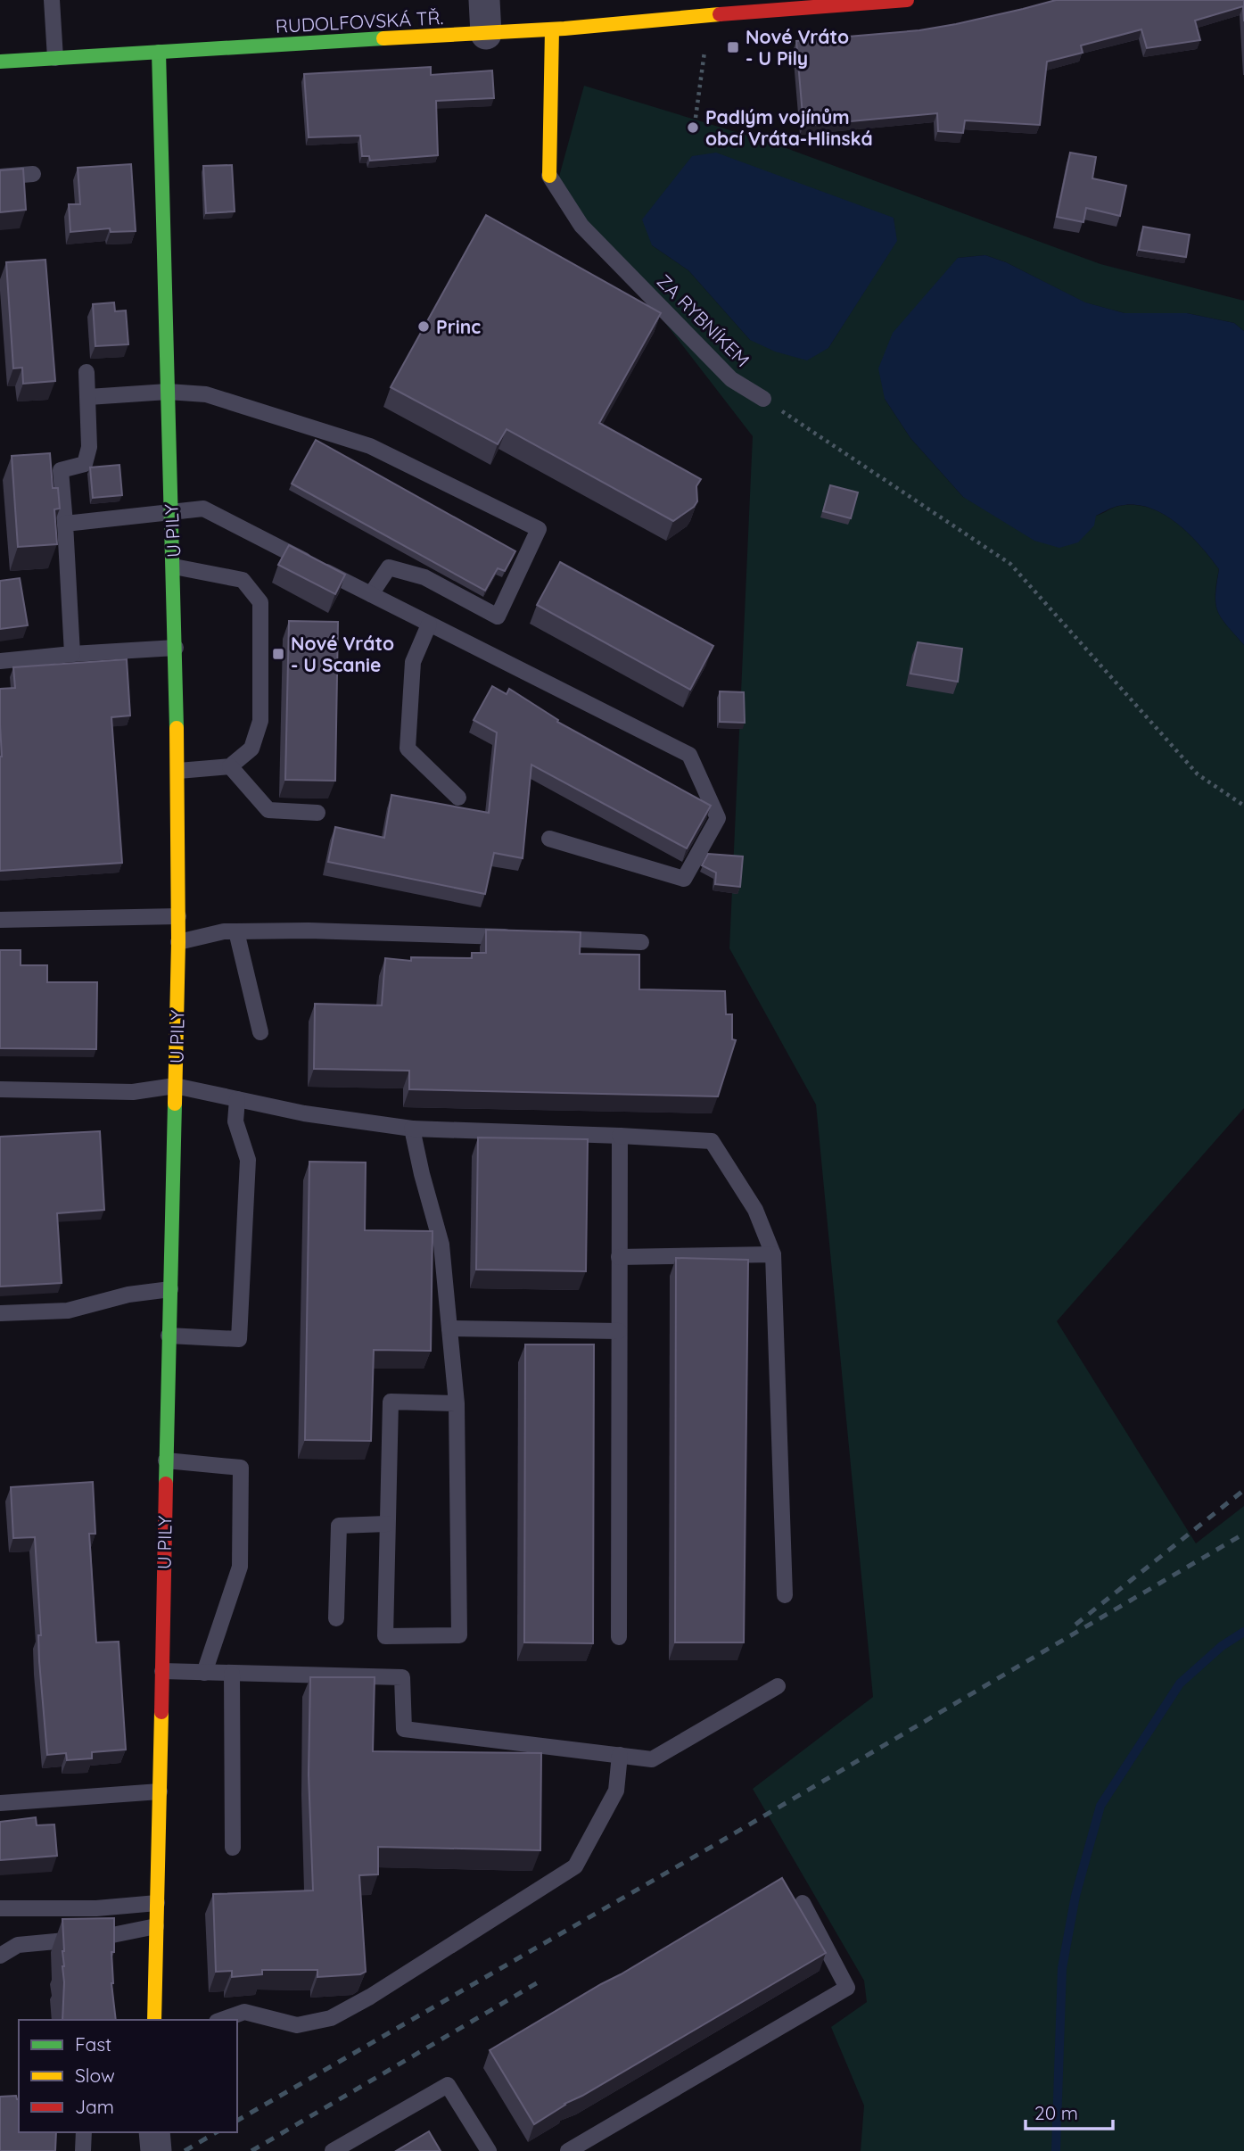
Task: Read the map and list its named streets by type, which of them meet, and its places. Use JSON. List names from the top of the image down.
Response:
{
  "streets": {
    "street": ["RUDOLFOVSKÁ TŘ.", "ZA RYBNÍKEM", "U PILY"]
  },
  "crossings": [
    ["RUDOLFOVSKÁ TŘ.", "ZA RYBNÍKEM"],
    ["RUDOLFOVSKÁ TŘ.", "U PILY"]
  ],
  "places": {
    "transit": ["Nové Vráto - U Pily", "Nové Vráto - U Scanie"],
    "other": ["Padlým vojínům obcí Vráta-Hlinská", "Princ"]
  },
  "legend": ["Fast", "Slow", "Jam"],
  "scale_bar": "20 m"
}
